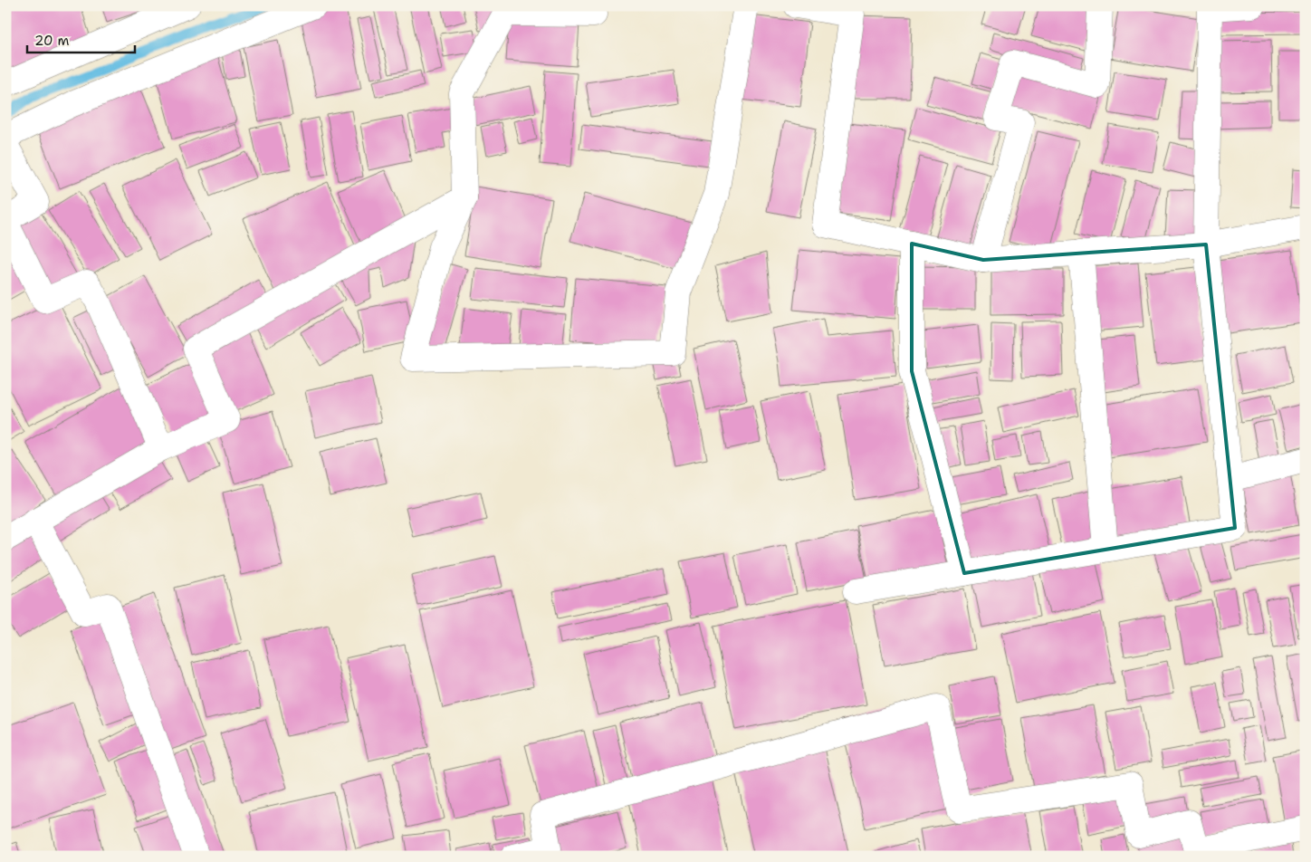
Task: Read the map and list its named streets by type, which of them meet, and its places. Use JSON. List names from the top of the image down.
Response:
{
  "scale_bar": "20 m"
}
